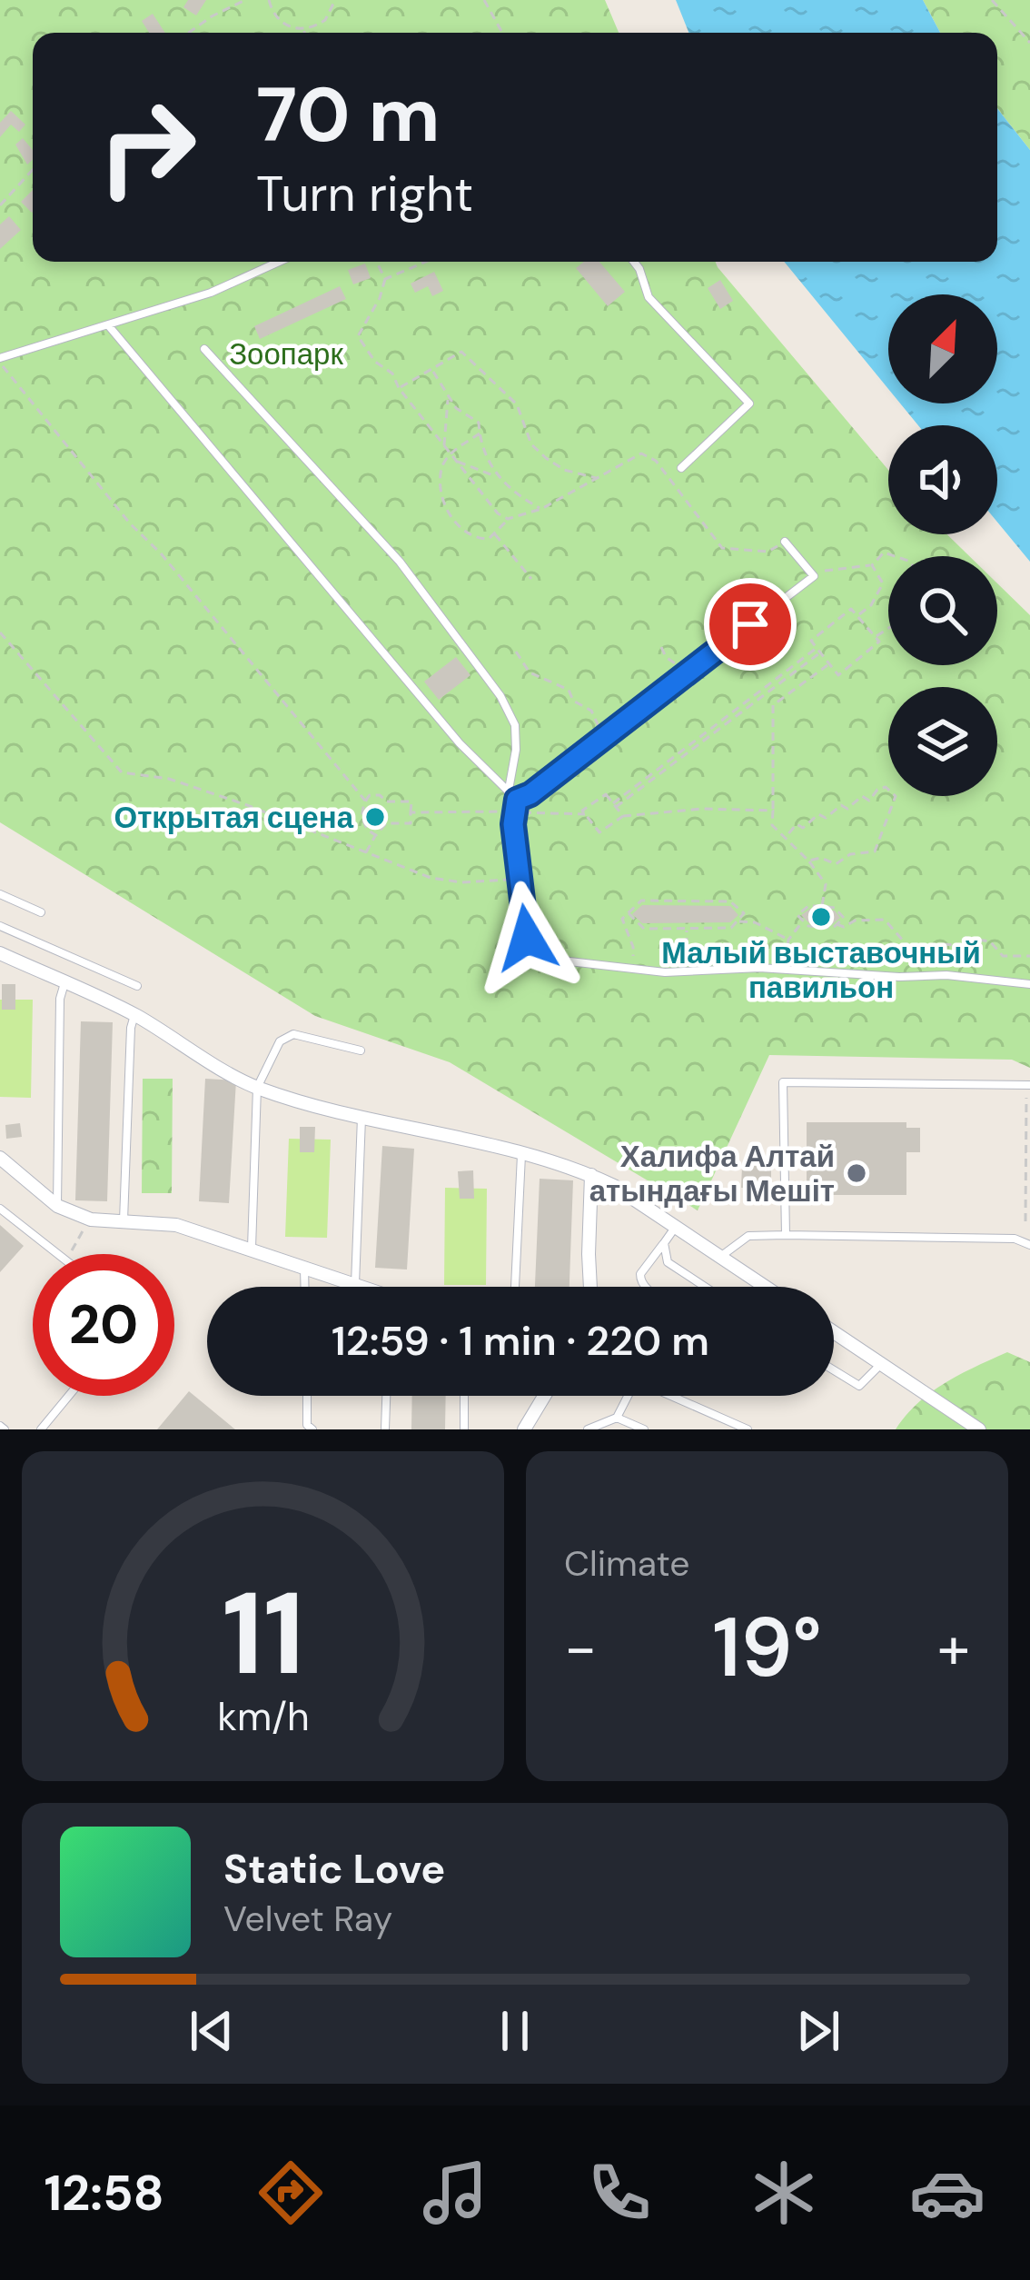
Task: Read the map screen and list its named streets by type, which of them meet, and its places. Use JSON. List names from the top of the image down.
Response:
{
  "parks": ["Зоопарк"],
  "places": ["Открытая сцена", "Малый выставочный павильон", "Халифа Алтай атындағы Мешіт"],
  "north": "top right",
  "page": {
    "turn": ["70 m", "Turn right"],
    "limit": "20",
    "trip": "12:59 · 1 min · 220 m",
    "tile": "Climate",
    "heat": ["−", "19°", "+"],
    "song": ["Static Love", "Velvet Ray"],
    "tabs": "12:58",
    "gauge": ["11", "km/h"]
  }
}
